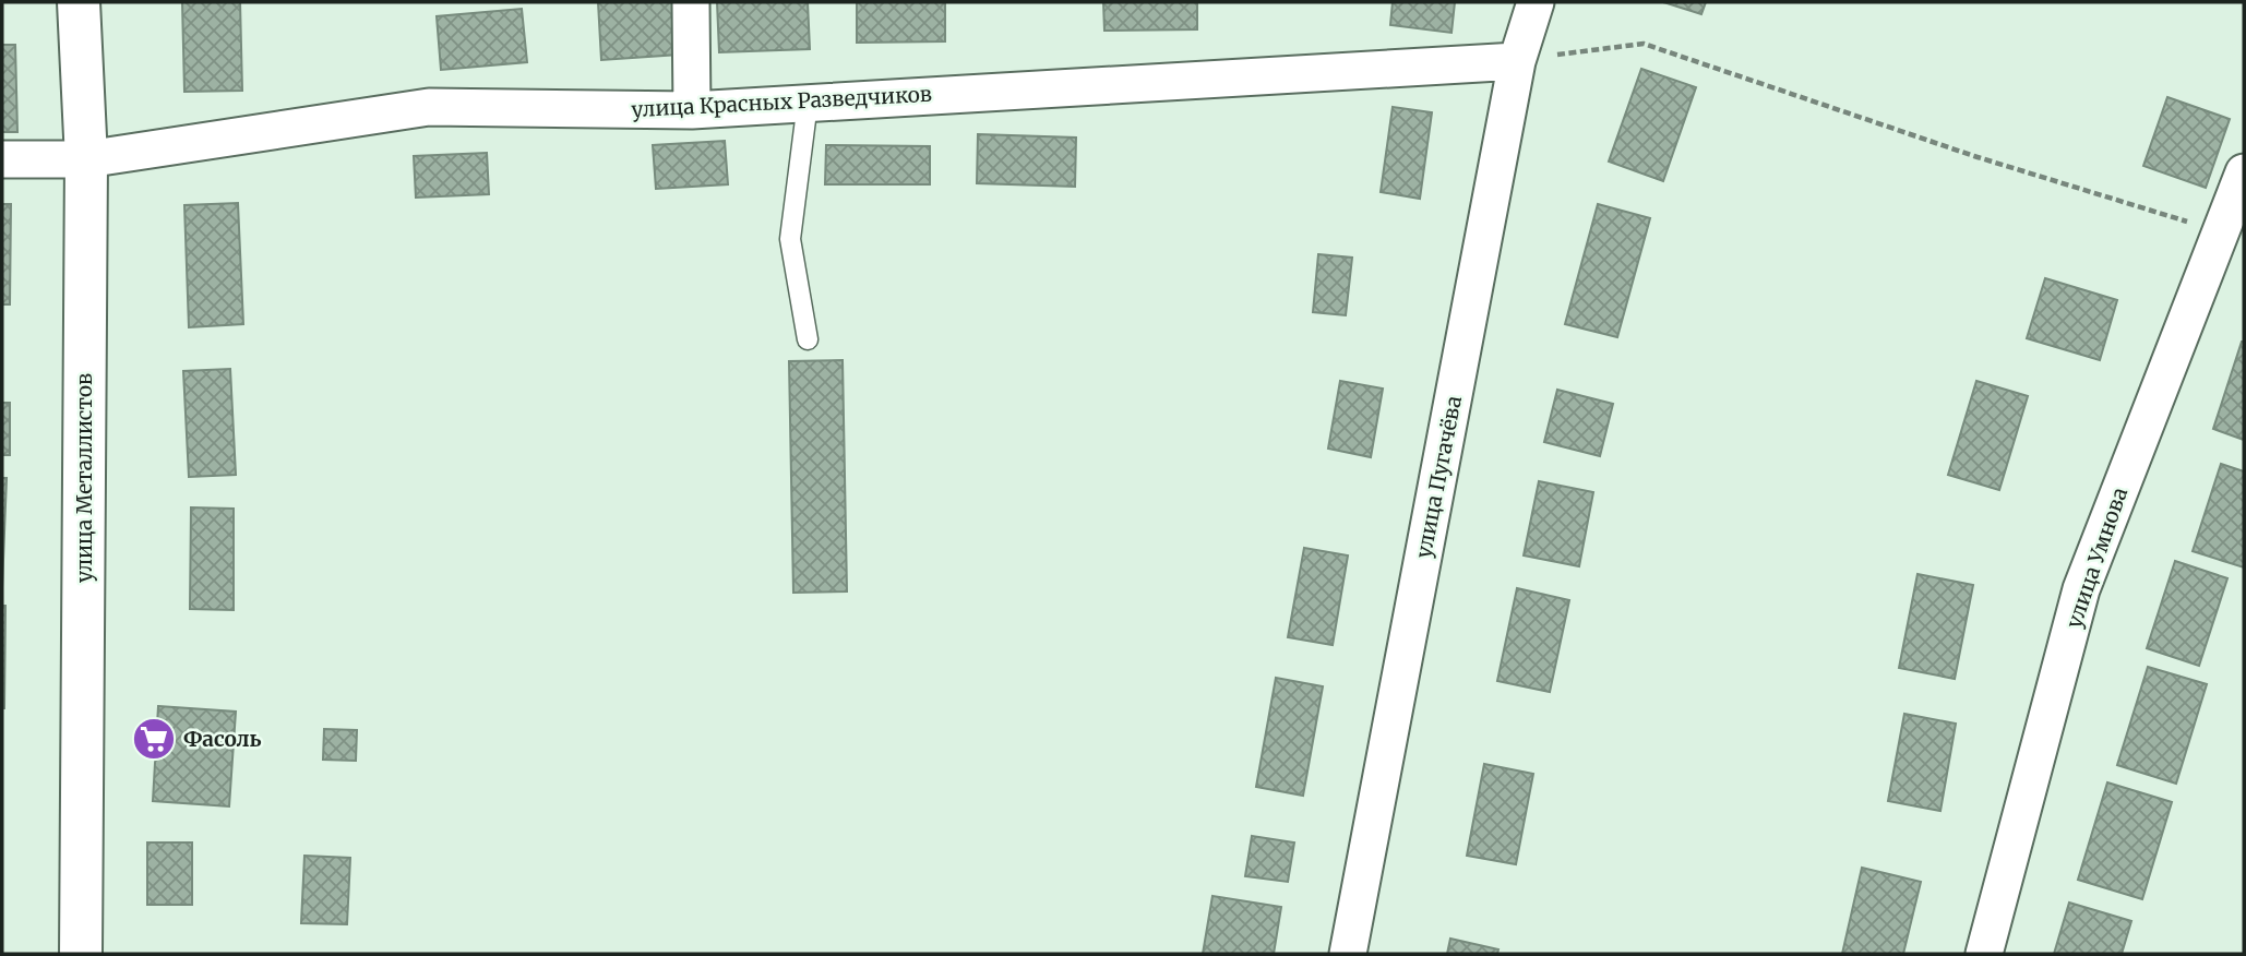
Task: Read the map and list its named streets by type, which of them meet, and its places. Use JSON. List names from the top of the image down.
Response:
{
  "streets": {
    "street": [
      "улица Красных Разведчиков",
      "улица Пугачёва",
      "улица Металлистов",
      "улица Умнова"
    ]
  },
  "crossings": [
    ["улица Красных Разведчиков", "улица Пугачёва"],
    ["улица Красных Разведчиков", "улица Металлистов"]
  ],
  "places": {
    "supermarket": ["Фасоль"]
  }
}
